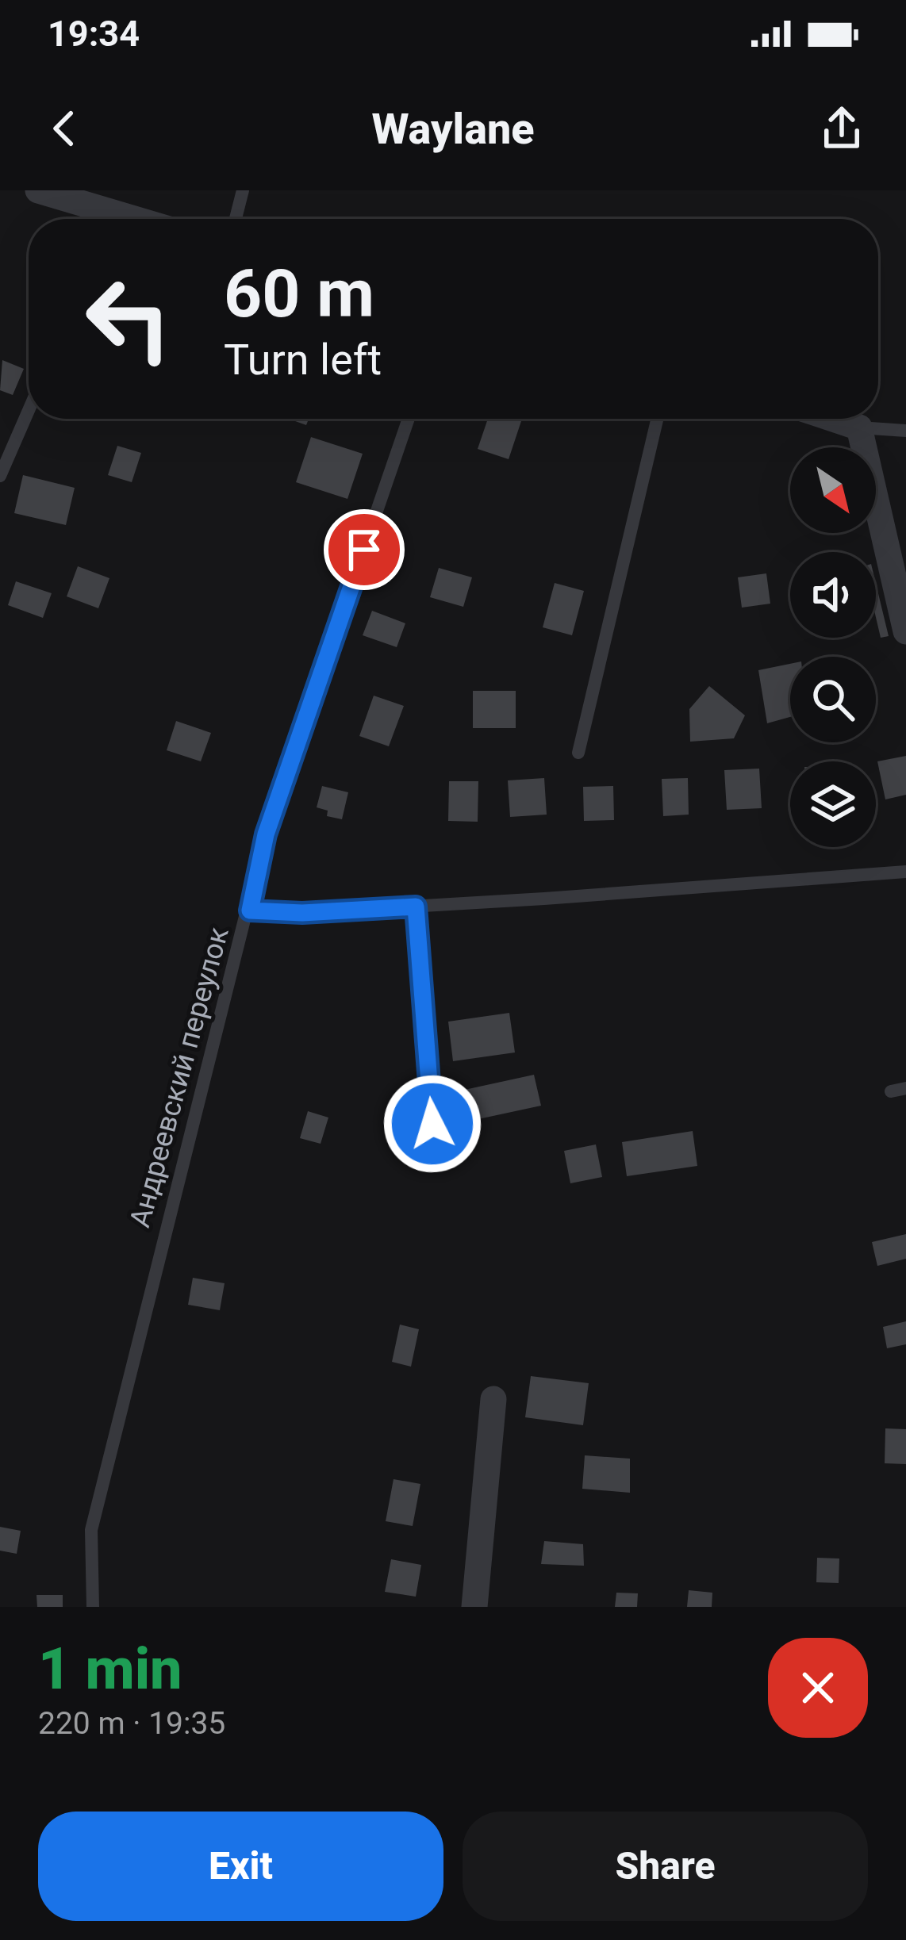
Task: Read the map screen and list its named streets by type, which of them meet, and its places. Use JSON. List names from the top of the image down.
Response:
{
  "streets": {
    "lane": ["Андреевский переулок"]
  },
  "north": "bottom right",
  "page": {
    "status": "19:34",
    "header": "Waylane",
    "turn": ["60 m", "Turn left"],
    "heading": ["1 min", "220 m · 19:35"],
    "buttons": ["Exit", "Share"]
  }
}
